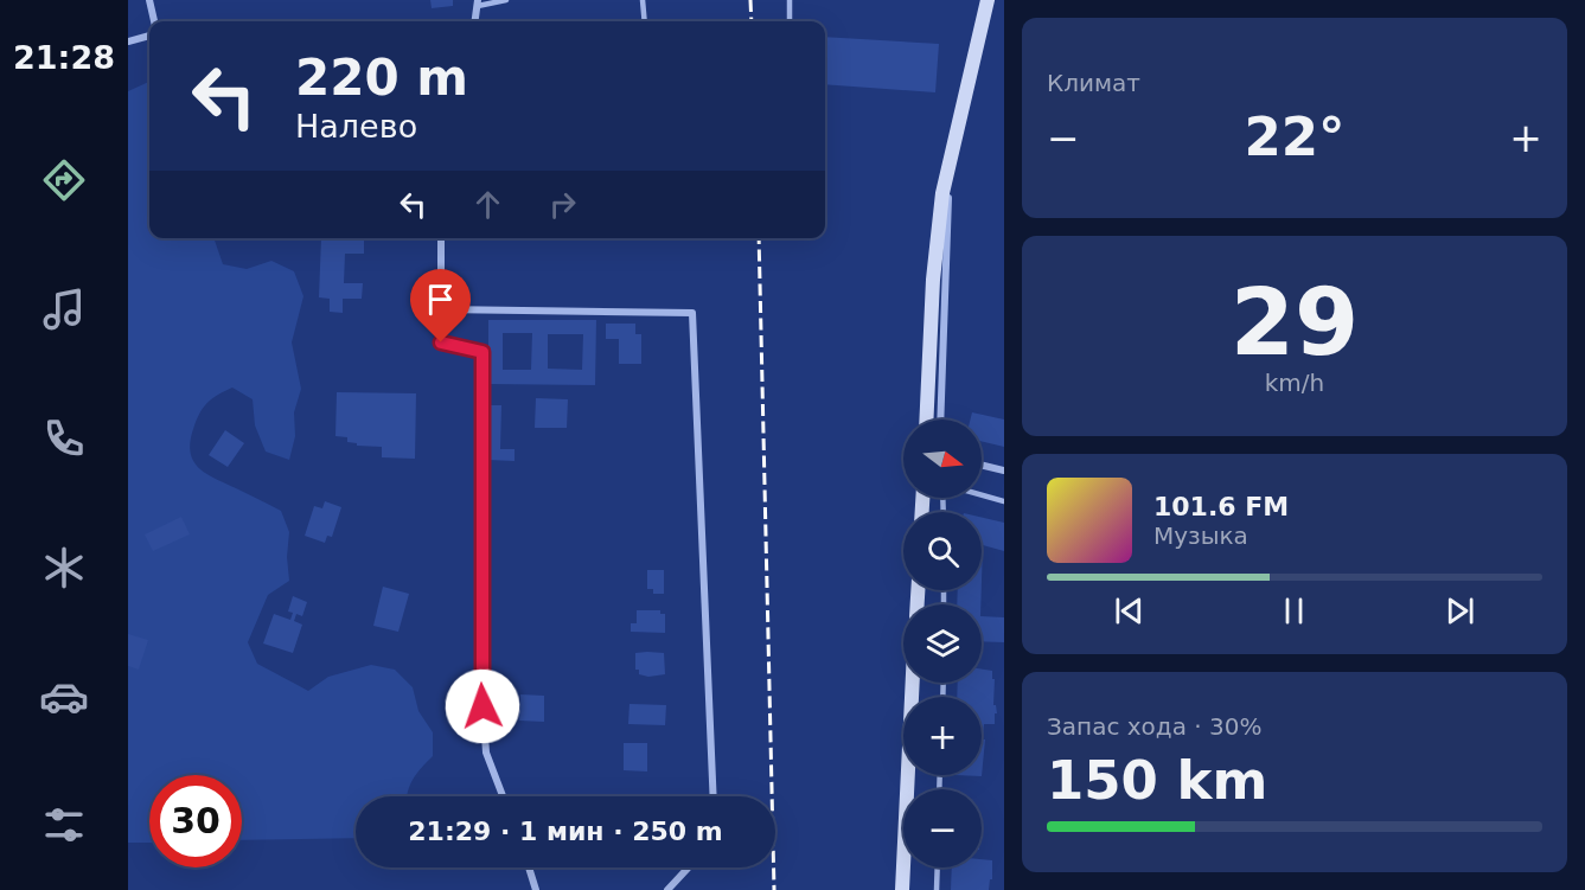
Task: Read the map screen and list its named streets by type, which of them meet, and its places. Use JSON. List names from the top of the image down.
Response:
{
  "north": "right",
  "page": {
    "tabs": "21:28",
    "tile": [
      "Климат",
      ["29", "km/h"],
      ["Запас хода · 30%", "150 km"]
    ],
    "turn": ["220 m", "Налево"],
    "heat": ["−", "22°", "+"],
    "map_buttons": ["+", "−"],
    "song": ["101.6 FM", "Музыка"],
    "limit": "30",
    "trip": "21:29 · 1 мин · 250 m"
  }
}
